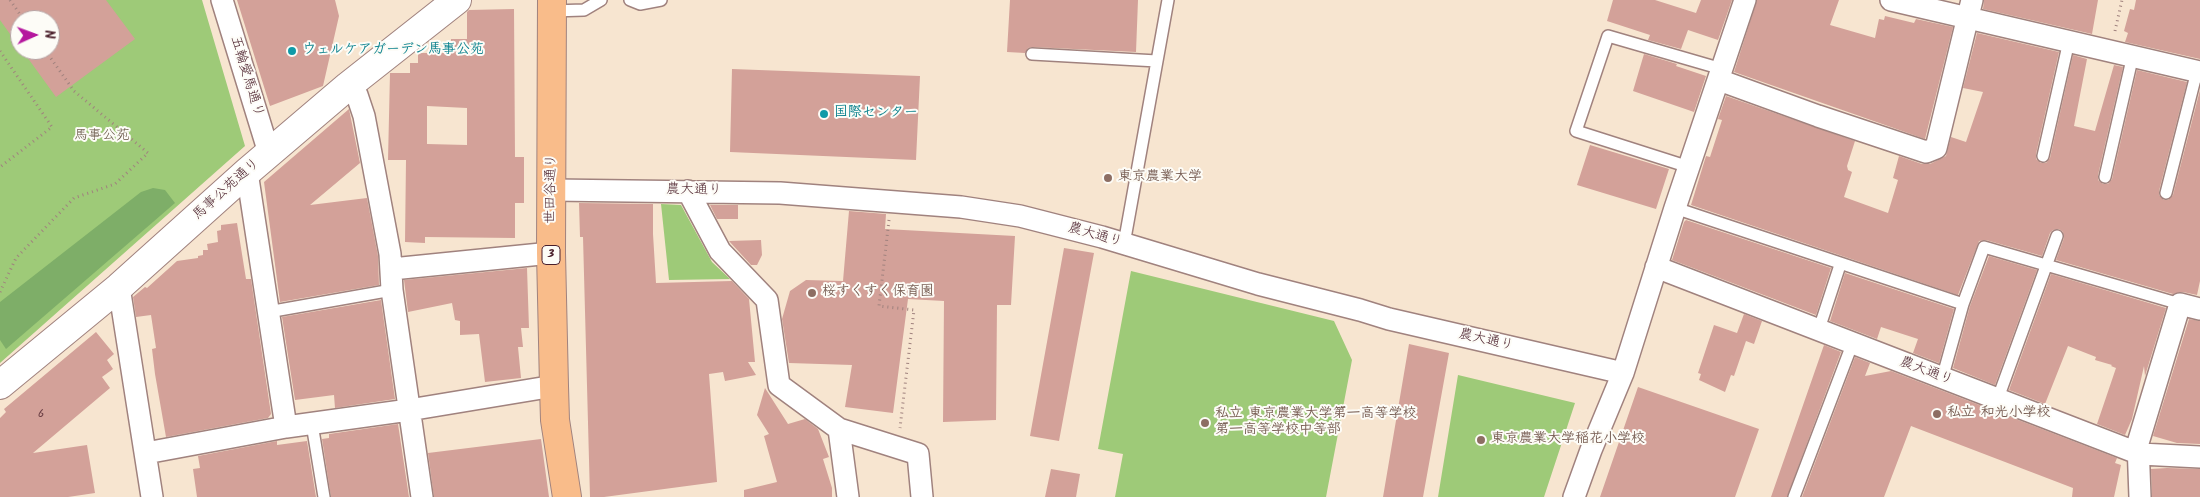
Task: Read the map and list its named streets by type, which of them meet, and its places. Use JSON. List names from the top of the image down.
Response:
{
  "streets": {
    "main road": ["世田谷通り", "3"],
    "street": ["五輪愛馬通り", "馬事公苑通り", "農大通り"]
  },
  "crossings": [
    ["五輪愛馬通り", "馬事公苑通り"],
    ["世田谷通り", "農大通り"]
  ],
  "parks": ["馬事公苑"],
  "places": [
    "ウェルケアガーデン馬事公苑",
    "国際センター",
    "東京農業大学",
    "桜すくすく保育園",
    "私立 和光小学校",
    "私立 東京農業大学第一高等学校 第一高等学校中等部",
    "東京農業大学稲花小学校"
  ],
  "house_numbers": ["6"],
  "north": "right"
}
